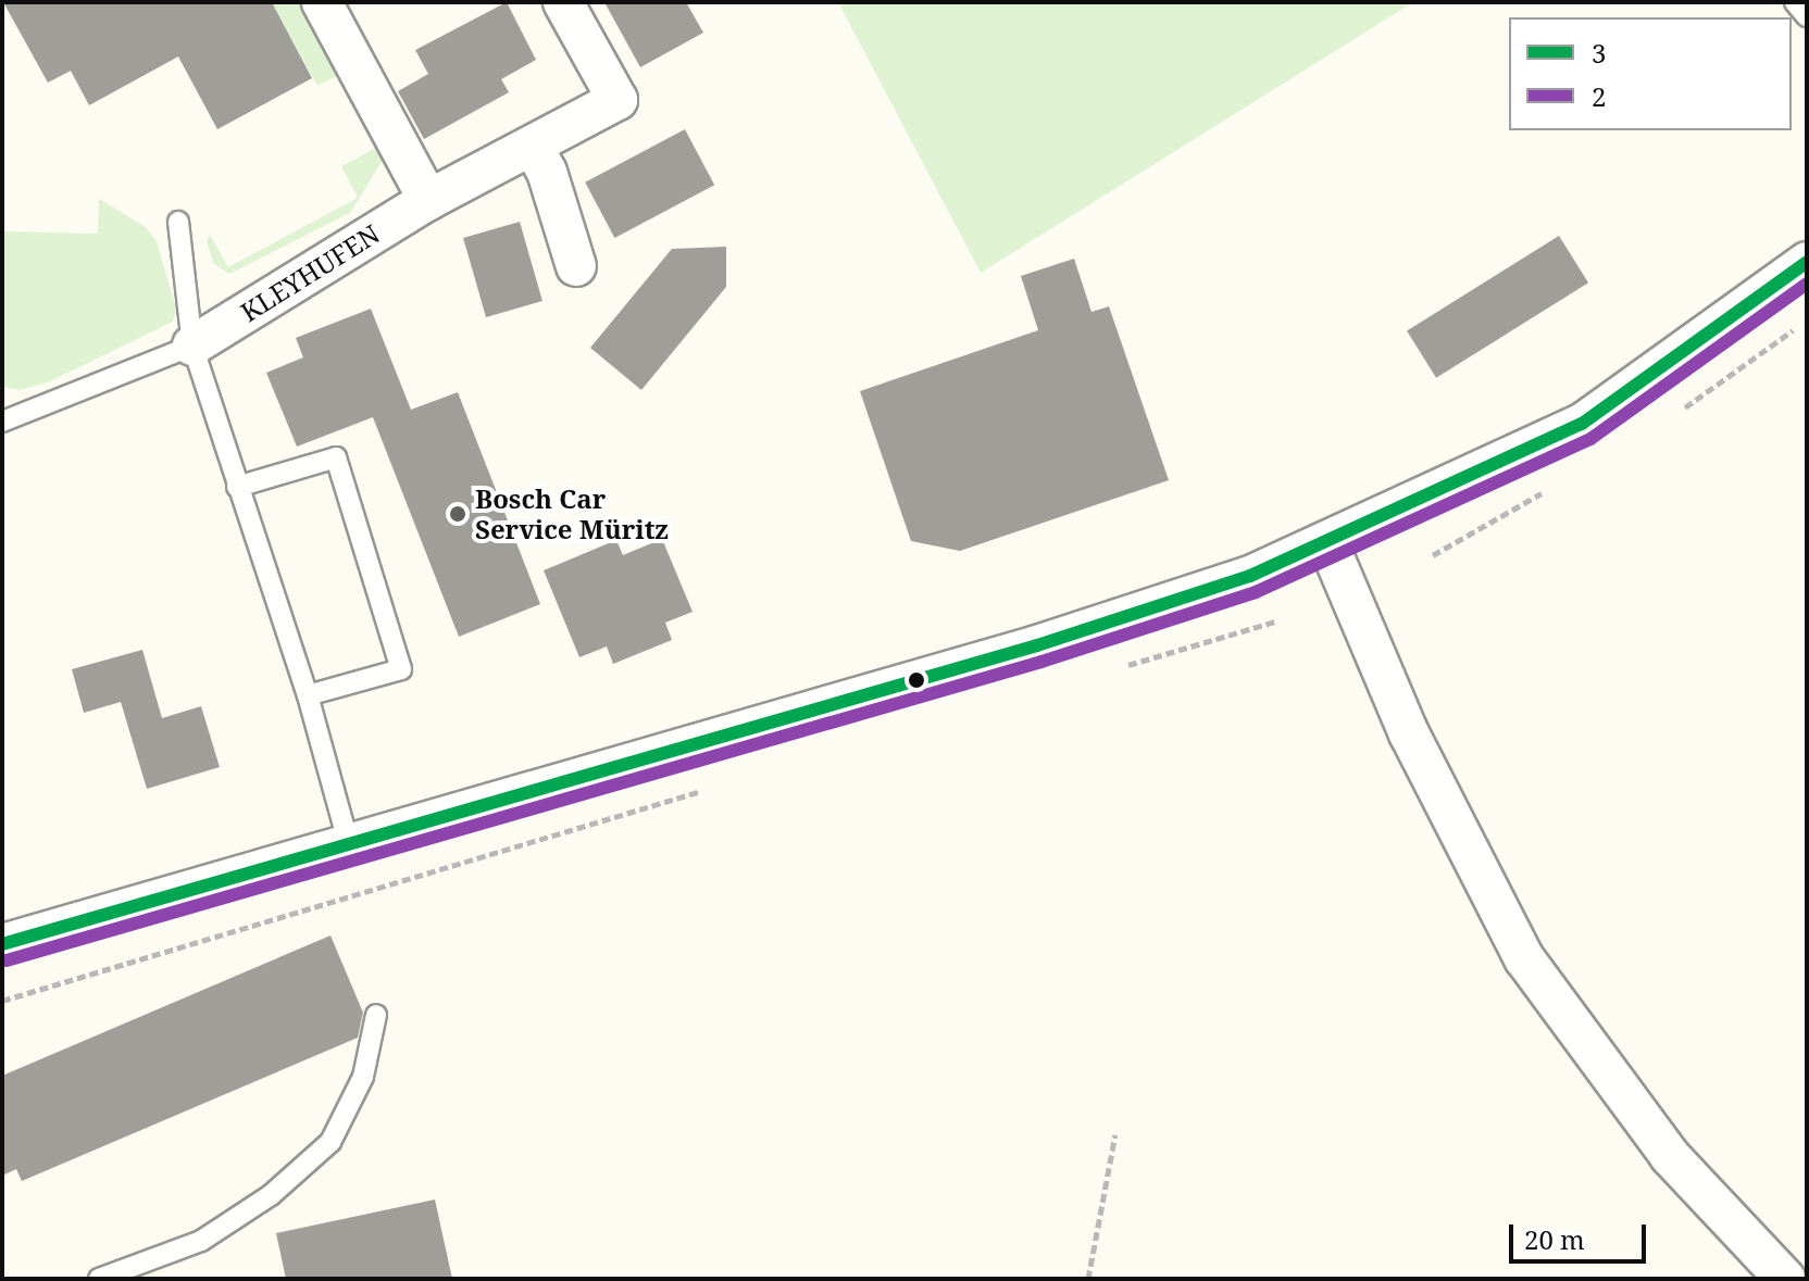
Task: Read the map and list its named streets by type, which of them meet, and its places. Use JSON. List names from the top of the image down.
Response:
{
  "streets": {
    "street": ["KLEYHUFEN"]
  },
  "places": ["Bosch Car Service Müritz"],
  "lines": ["transit line 3", "transit line 2"],
  "legend": ["3", "2"],
  "scale_bar": "20 m"
}
